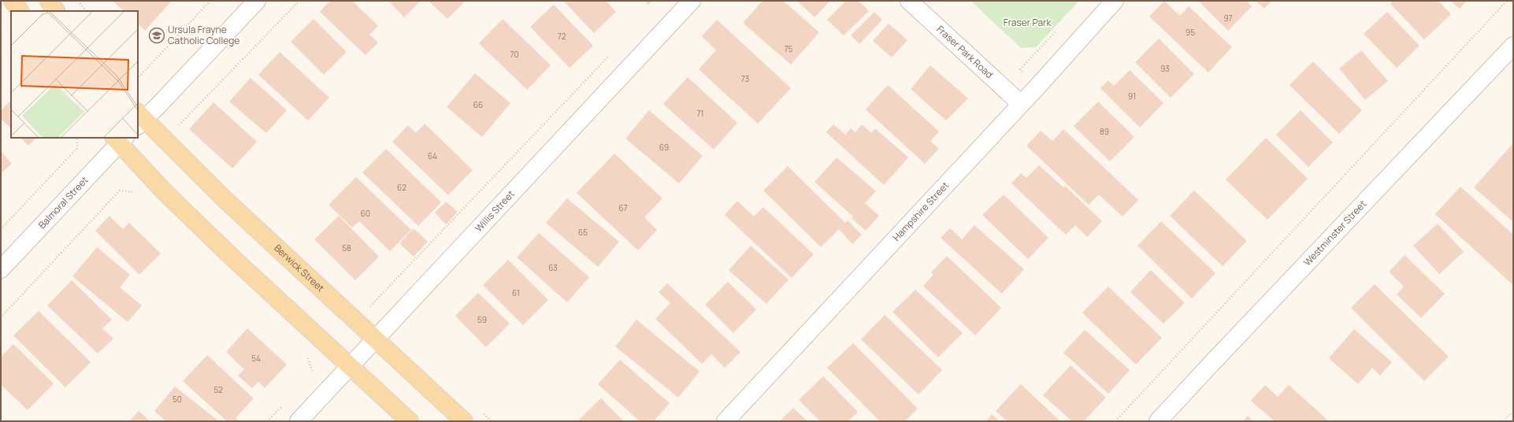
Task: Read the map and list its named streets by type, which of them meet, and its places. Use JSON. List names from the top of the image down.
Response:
{
  "streets": {
    "main road": ["Berwick Street"],
    "street": [
      "Fraser Park Road",
      "Balmoral Street",
      "Willis Street",
      "Hampshire Street",
      "Westminster Street"
    ]
  },
  "crossings": [
    ["Fraser Park Road", "Hampshire Street"],
    ["Willis Street", "Berwick Street"]
  ],
  "parks": ["Fraser Park"],
  "places": {
    "school or university": ["Ursula Frayne Catholic College"]
  },
  "house_numbers": [
    "97",
    "95",
    "72",
    "75",
    "70",
    "93",
    "73",
    "91",
    "66",
    "71",
    "89",
    "69",
    "64",
    "62",
    "67",
    "60",
    "65",
    "58",
    "63",
    "61",
    "59",
    "54",
    "52",
    "50"
  ]
}
